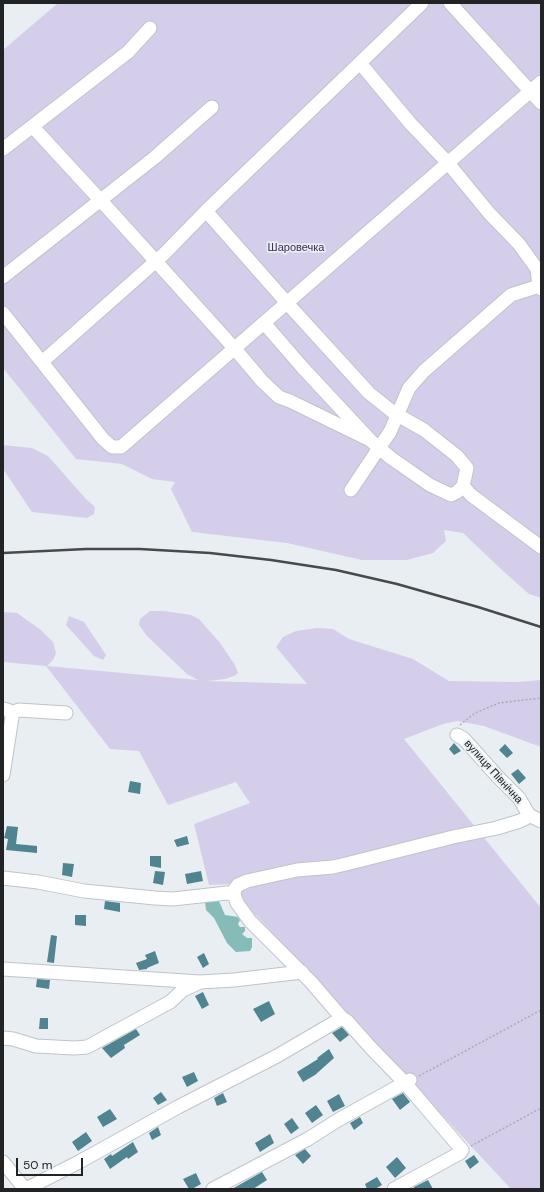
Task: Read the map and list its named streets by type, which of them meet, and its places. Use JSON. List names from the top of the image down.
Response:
{
  "streets": {
    "street": ["вулиця Північна"]
  },
  "parks": ["Шаровечка"],
  "scale_bar": "50 m"
}
